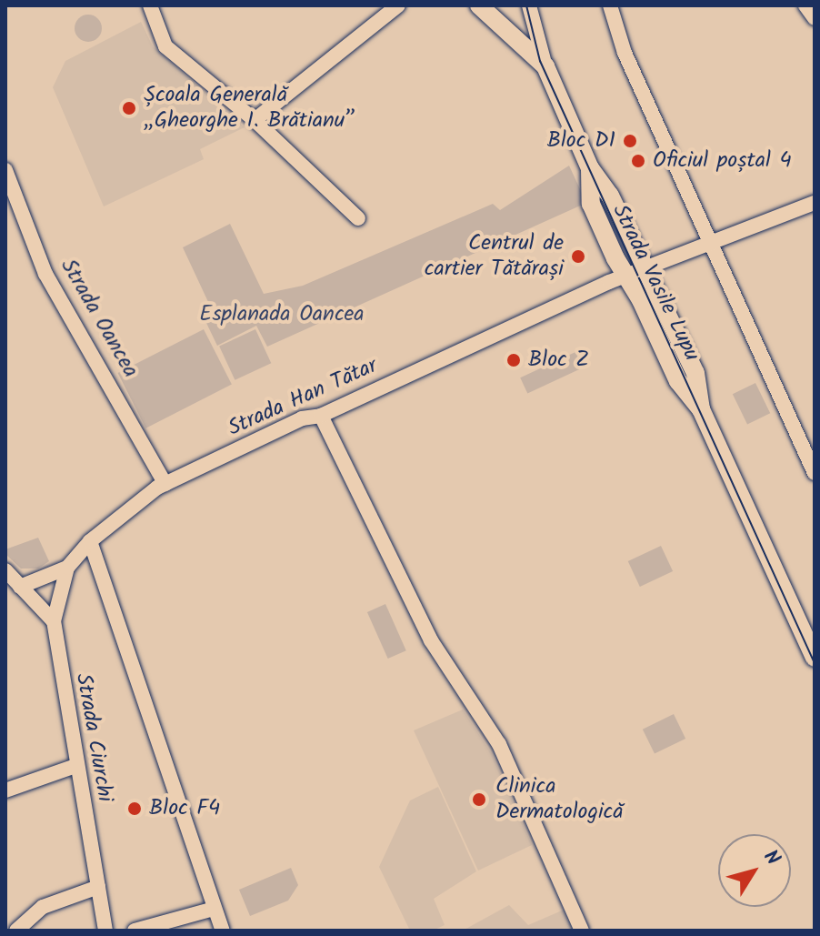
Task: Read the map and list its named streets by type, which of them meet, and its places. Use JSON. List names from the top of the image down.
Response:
{
  "streets": {
    "main road": ["Strada Vasile Lupu"],
    "street": ["Strada Oancea", "Strada Han Tătar", "Strada Ciurchi"]
  },
  "crossings": [
    ["Strada Vasile Lupu", "Strada Han Tătar"],
    ["Strada Oancea", "Strada Han Tătar"],
    ["Strada Han Tătar", "Strada Ciurchi"]
  ],
  "parks": ["Esplanada Oancea"],
  "places": [
    "Școala Generală „Gheorghe I. Brătianu”",
    "Bloc D1",
    "Oficiul poștal 4",
    "Centrul de cartier Tătărași",
    "Bloc Z",
    "Clinica Dermatologică",
    "Bloc F4"
  ],
  "north": "top right"
}
